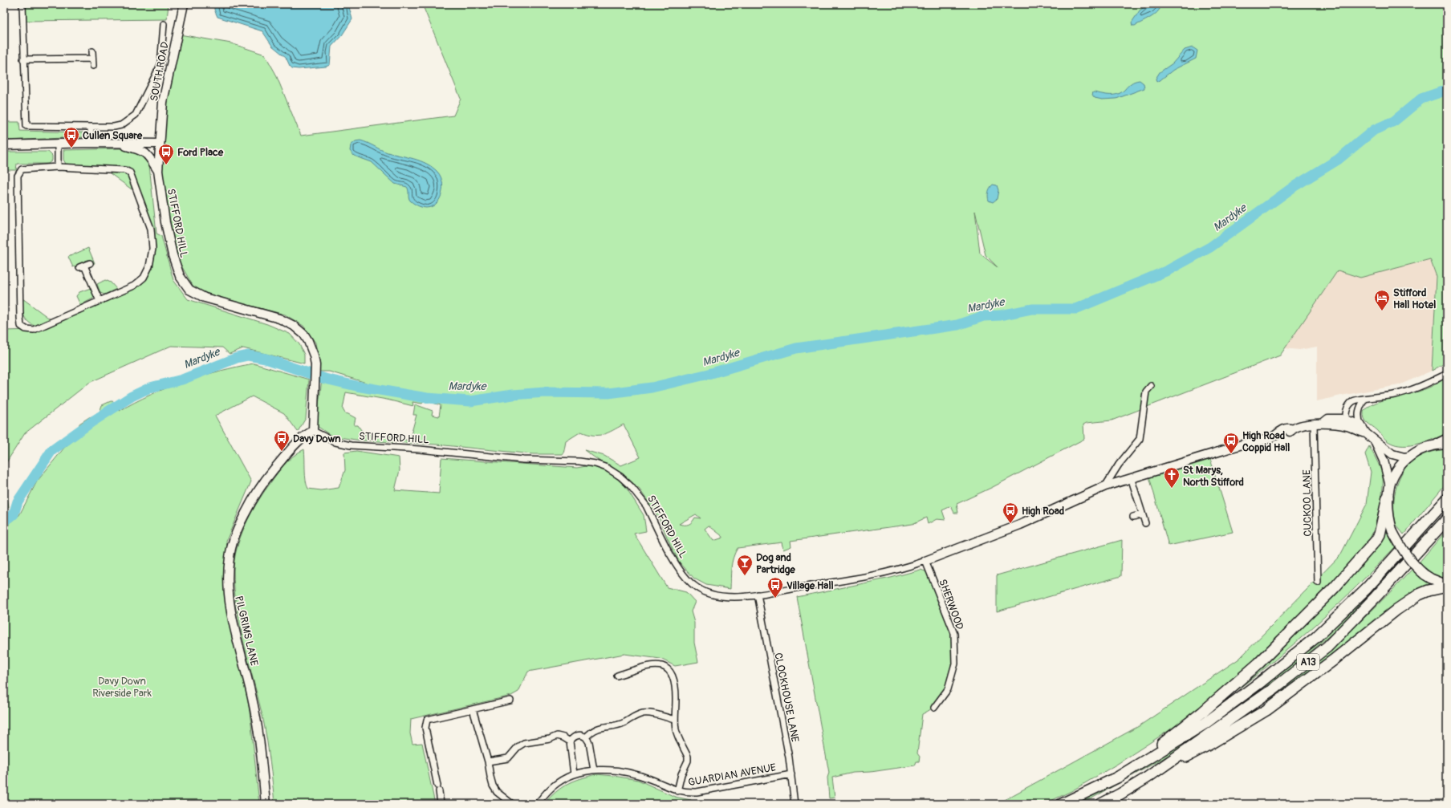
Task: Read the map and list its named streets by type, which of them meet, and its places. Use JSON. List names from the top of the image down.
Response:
{
  "streets": {
    "highway": ["A13"],
    "main road": ["SOUTH ROAD", "STIFFORD HILL", "PILGRIMS LANE"],
    "street": [
      "CUCKOO LANE",
      "SHERWOOD",
      "CLOCKHOUSE LANE",
      "GUARDIAN AVENUE"
    ]
  },
  "crossings": [
    ["SOUTH ROAD", "STIFFORD HILL"],
    ["STIFFORD HILL", "PILGRIMS LANE"],
    ["STIFFORD HILL", "CLOCKHOUSE LANE"],
    ["CLOCKHOUSE LANE", "GUARDIAN AVENUE"]
  ],
  "water": ["Mardyke"],
  "parks": ["Davy Down Riverside Park"],
  "places": {
    "bus stop": [
      "Cullen Square",
      "Ford Place",
      "Davy Down",
      "High Road Coppid Hall",
      "High Road",
      "Village Hall"
    ],
    "hotel": ["Stifford Hall Hotel"],
    "church": ["St Marys, North Stifford"],
    "bar": ["Dog and Partridge"]
  }
}
